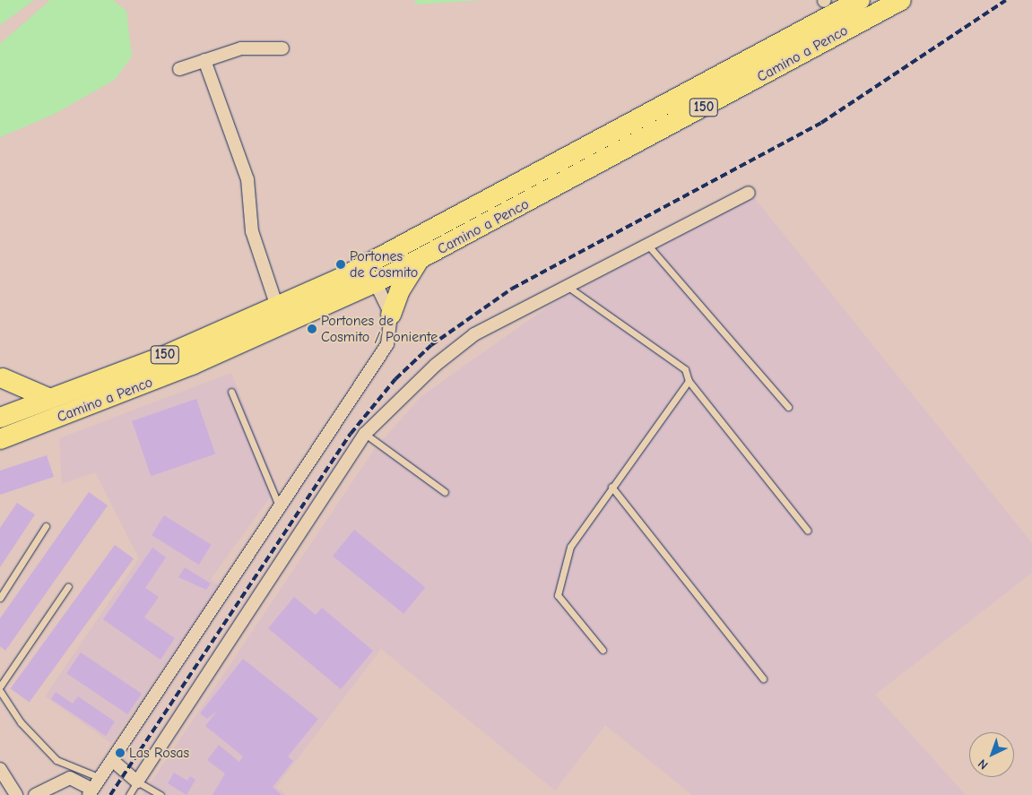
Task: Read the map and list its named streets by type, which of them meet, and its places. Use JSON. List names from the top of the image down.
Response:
{
  "streets": {
    "highway": ["Camino a Penco", "150"]
  },
  "places": ["Portones de Cosmito", "Portones de Cosmito / Poniente", "Las Rosas"],
  "north": "bottom left"
}
